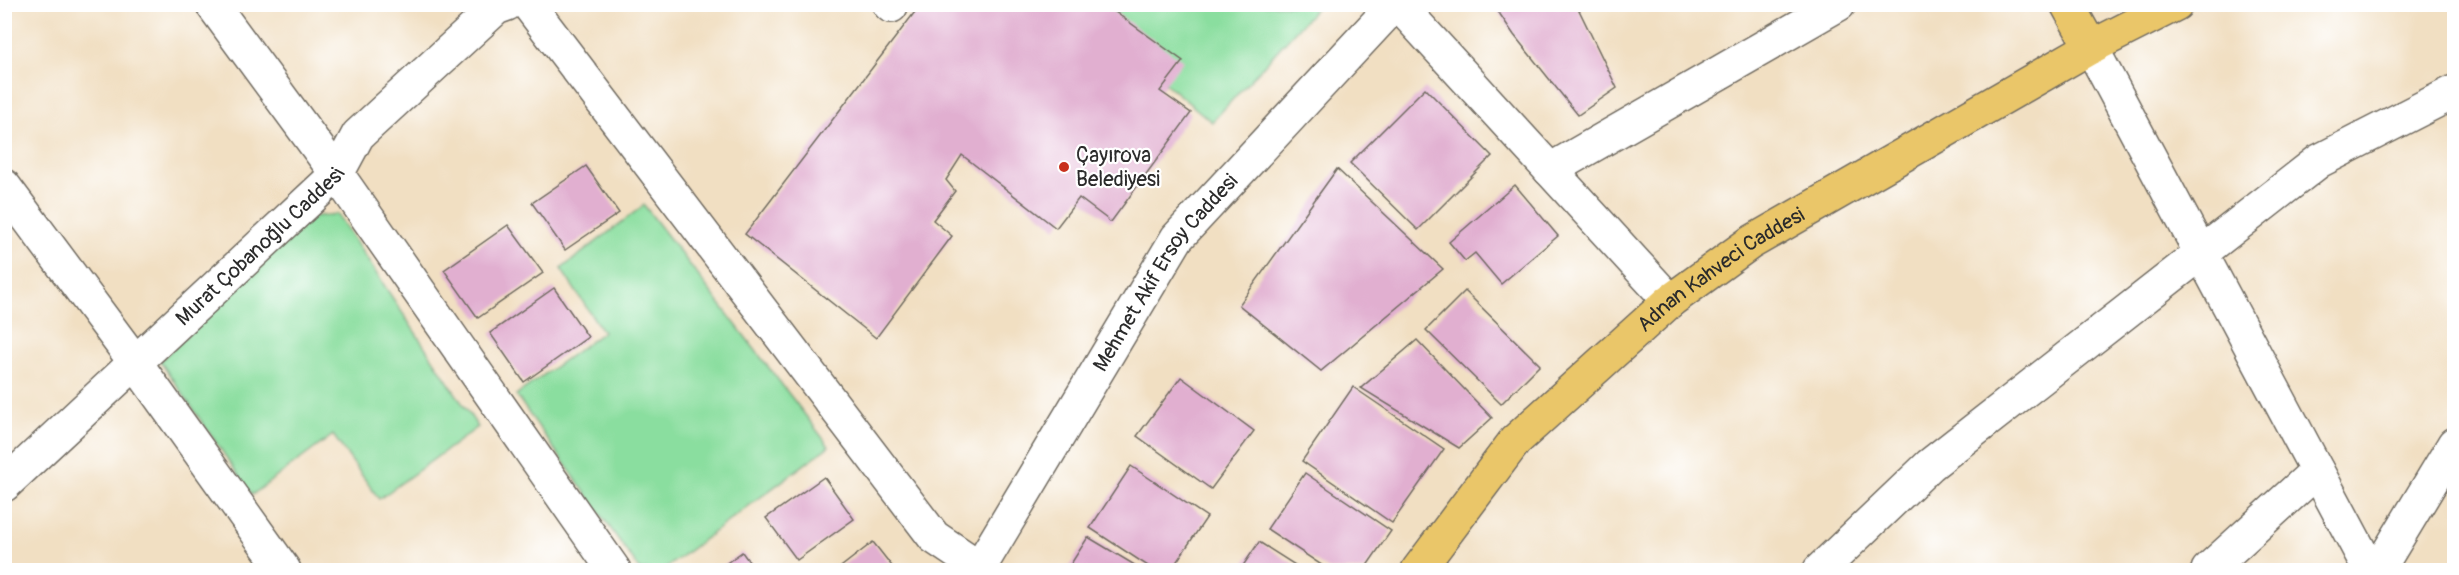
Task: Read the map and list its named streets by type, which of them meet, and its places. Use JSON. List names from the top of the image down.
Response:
{
  "streets": {
    "main road": ["Adnan Kahveci Caddesi"],
    "street": ["Murat Çobanoğlu Caddesi", "Mehmet Akif Ersoy Caddesi"]
  },
  "places": ["Çayırova Belediyesi"]
}
